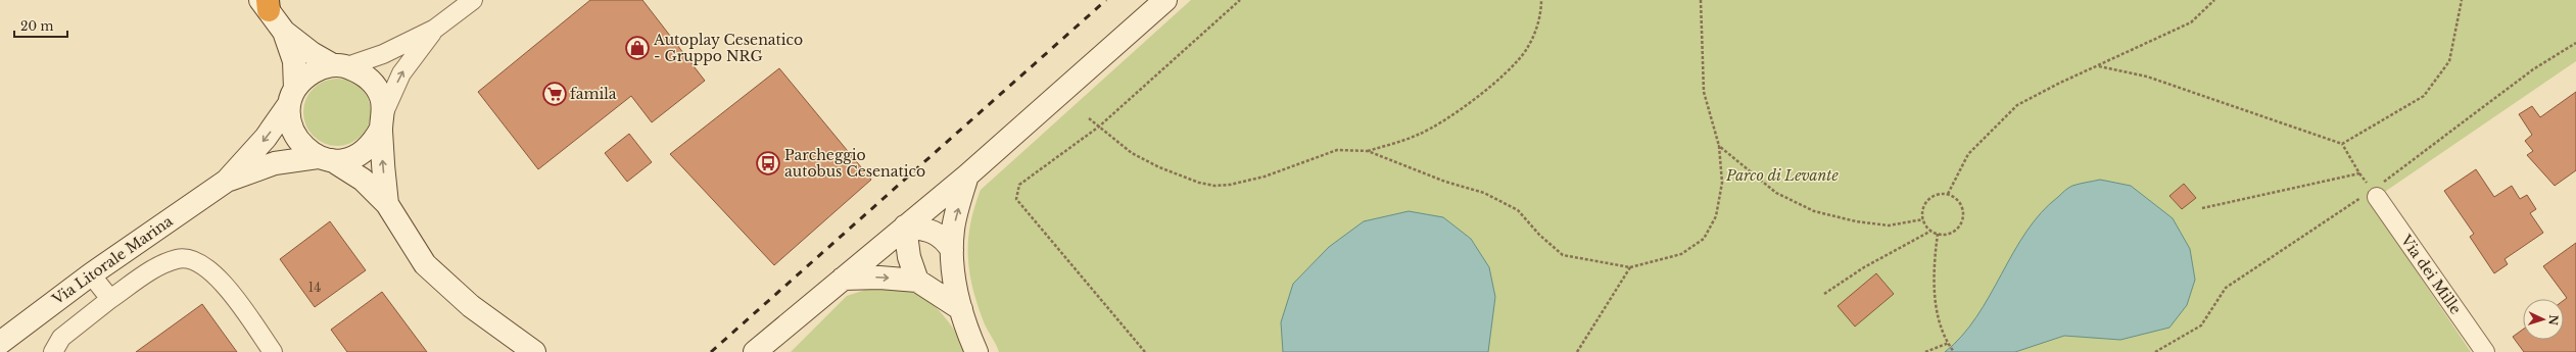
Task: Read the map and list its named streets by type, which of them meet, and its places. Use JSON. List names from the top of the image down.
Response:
{
  "streets": {
    "street": ["Via Litorale Marina", "Via dei Mille"]
  },
  "parks": ["Parco di Levante"],
  "places": {
    "shop": ["Autoplay Cesenatico - Gruppo NRG"],
    "supermarket": ["famila"],
    "bus stop": ["Parcheggio autobus Cesenatico"]
  },
  "house_numbers": ["14"],
  "scale_bar": "20 m",
  "north": "right"
}
